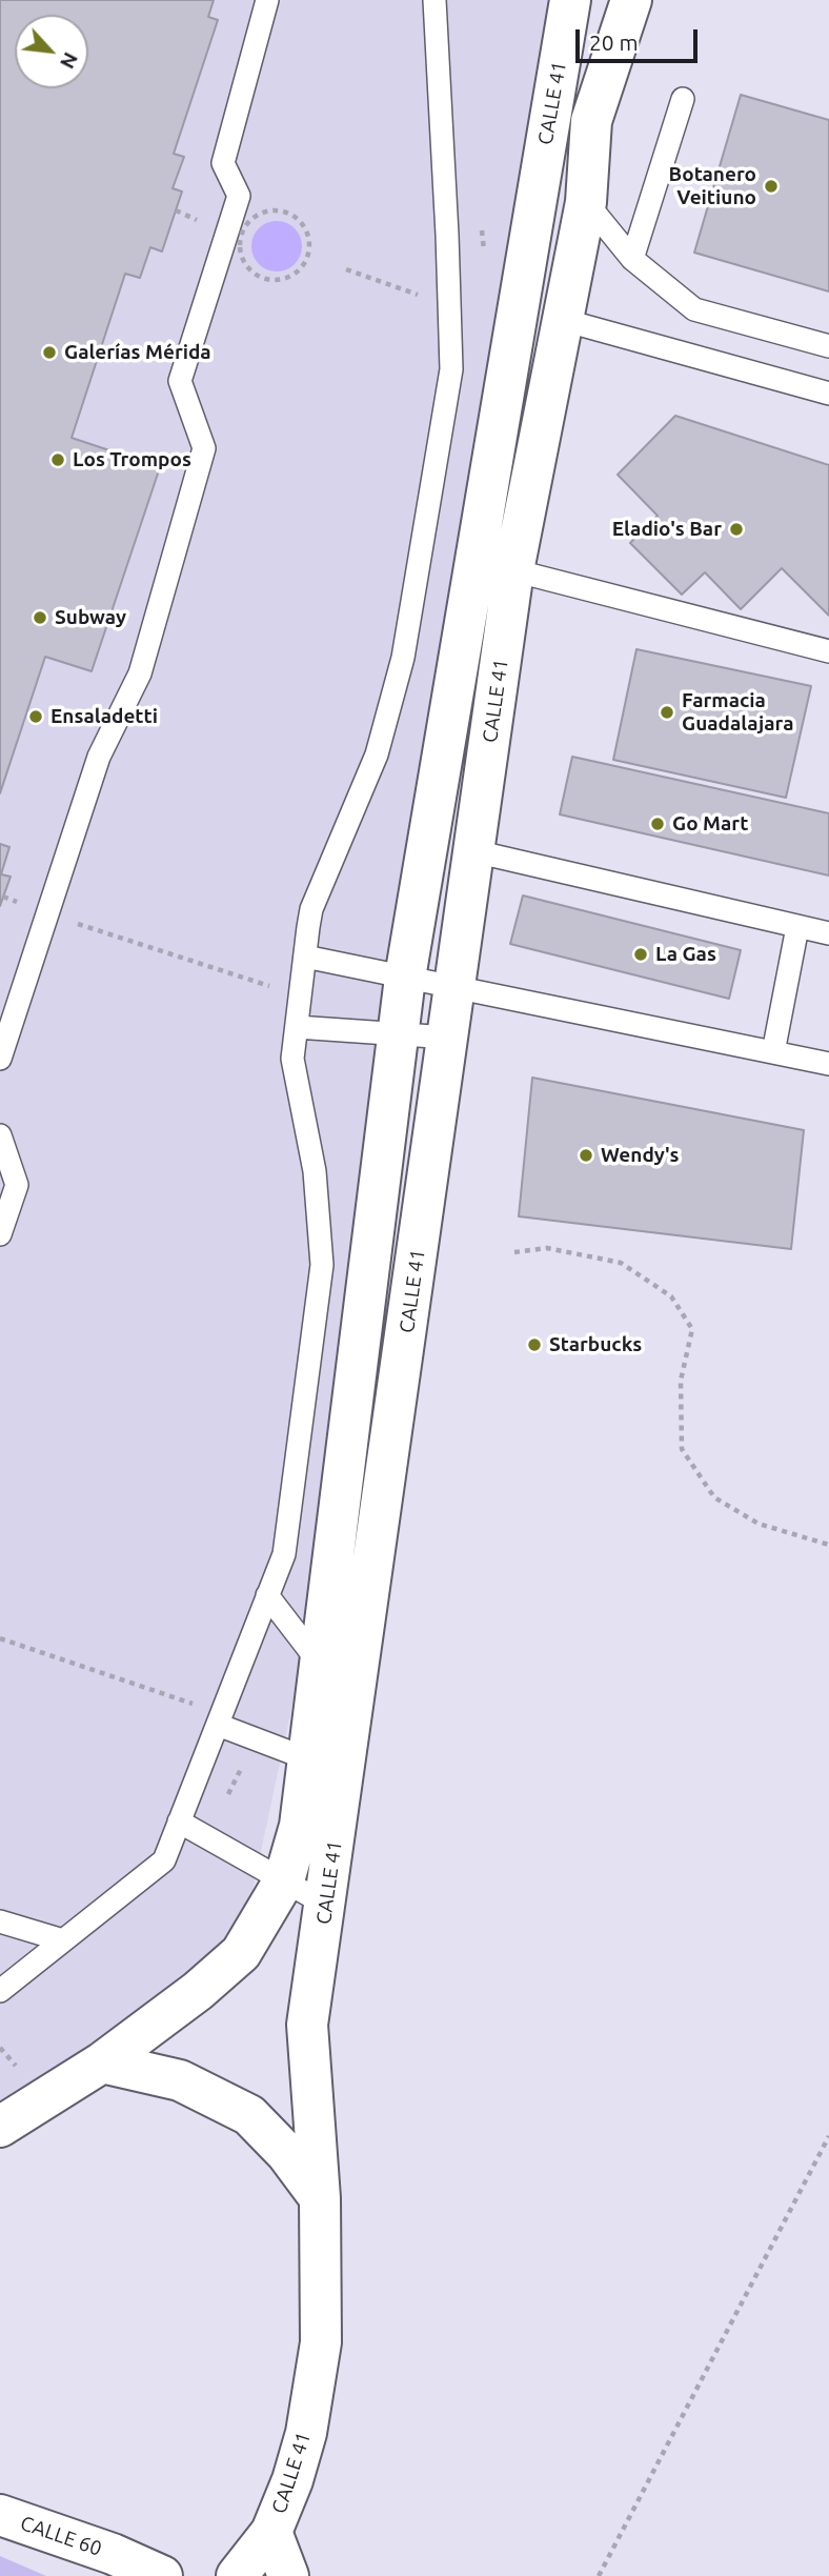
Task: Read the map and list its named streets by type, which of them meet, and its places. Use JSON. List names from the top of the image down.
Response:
{
  "streets": {
    "main road": ["CALLE 41", "CALLE 60"]
  },
  "places": [
    "Botanero Veitiuno",
    "Galerías Mérida",
    "Los Trompos",
    "Eladio's Bar",
    "Subway",
    "Farmacia Guadalajara",
    "Ensaladetti",
    "Go Mart",
    "La Gas",
    "Wendy's",
    "Starbucks"
  ],
  "scale_bar": "20 m",
  "north": "bottom right"
}
